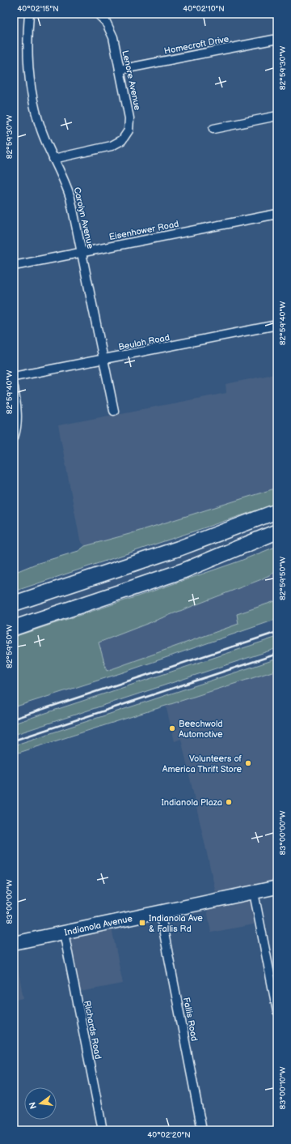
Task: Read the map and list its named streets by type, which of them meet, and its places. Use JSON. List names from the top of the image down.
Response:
{
  "streets": {
    "main road": ["Indianola Avenue"],
    "street": [
      "Homecroft Drive",
      "Lenore Avenue",
      "Carolyn Avenue",
      "Eisenhower Road",
      "Beulah Road",
      "Fallis Road",
      "Richards Road"
    ]
  },
  "crossings": [
    ["Homecroft Drive", "Lenore Avenue"],
    ["Lenore Avenue", "Carolyn Avenue"],
    ["Carolyn Avenue", "Eisenhower Road"],
    ["Carolyn Avenue", "Beulah Road"],
    ["Indianola Avenue", "Fallis Road"],
    ["Indianola Avenue", "Richards Road"]
  ],
  "places": {
    "other": ["Beechwold Automotive", "Volunteers of America Thrift Store", "Indianola Plaza"],
    "transit": ["Indianola Ave & Fallis Rd"]
  },
  "north": "left",
  "coordinates": [
    "40°02'15\"N",
    "40°02'10\"N",
    "82°59'30\"W",
    "82°59'40\"W",
    "82°59'50\"W",
    "83°00'00\"W",
    "83°00'10\"W",
    "40°02'20\"N"
  ]
}
